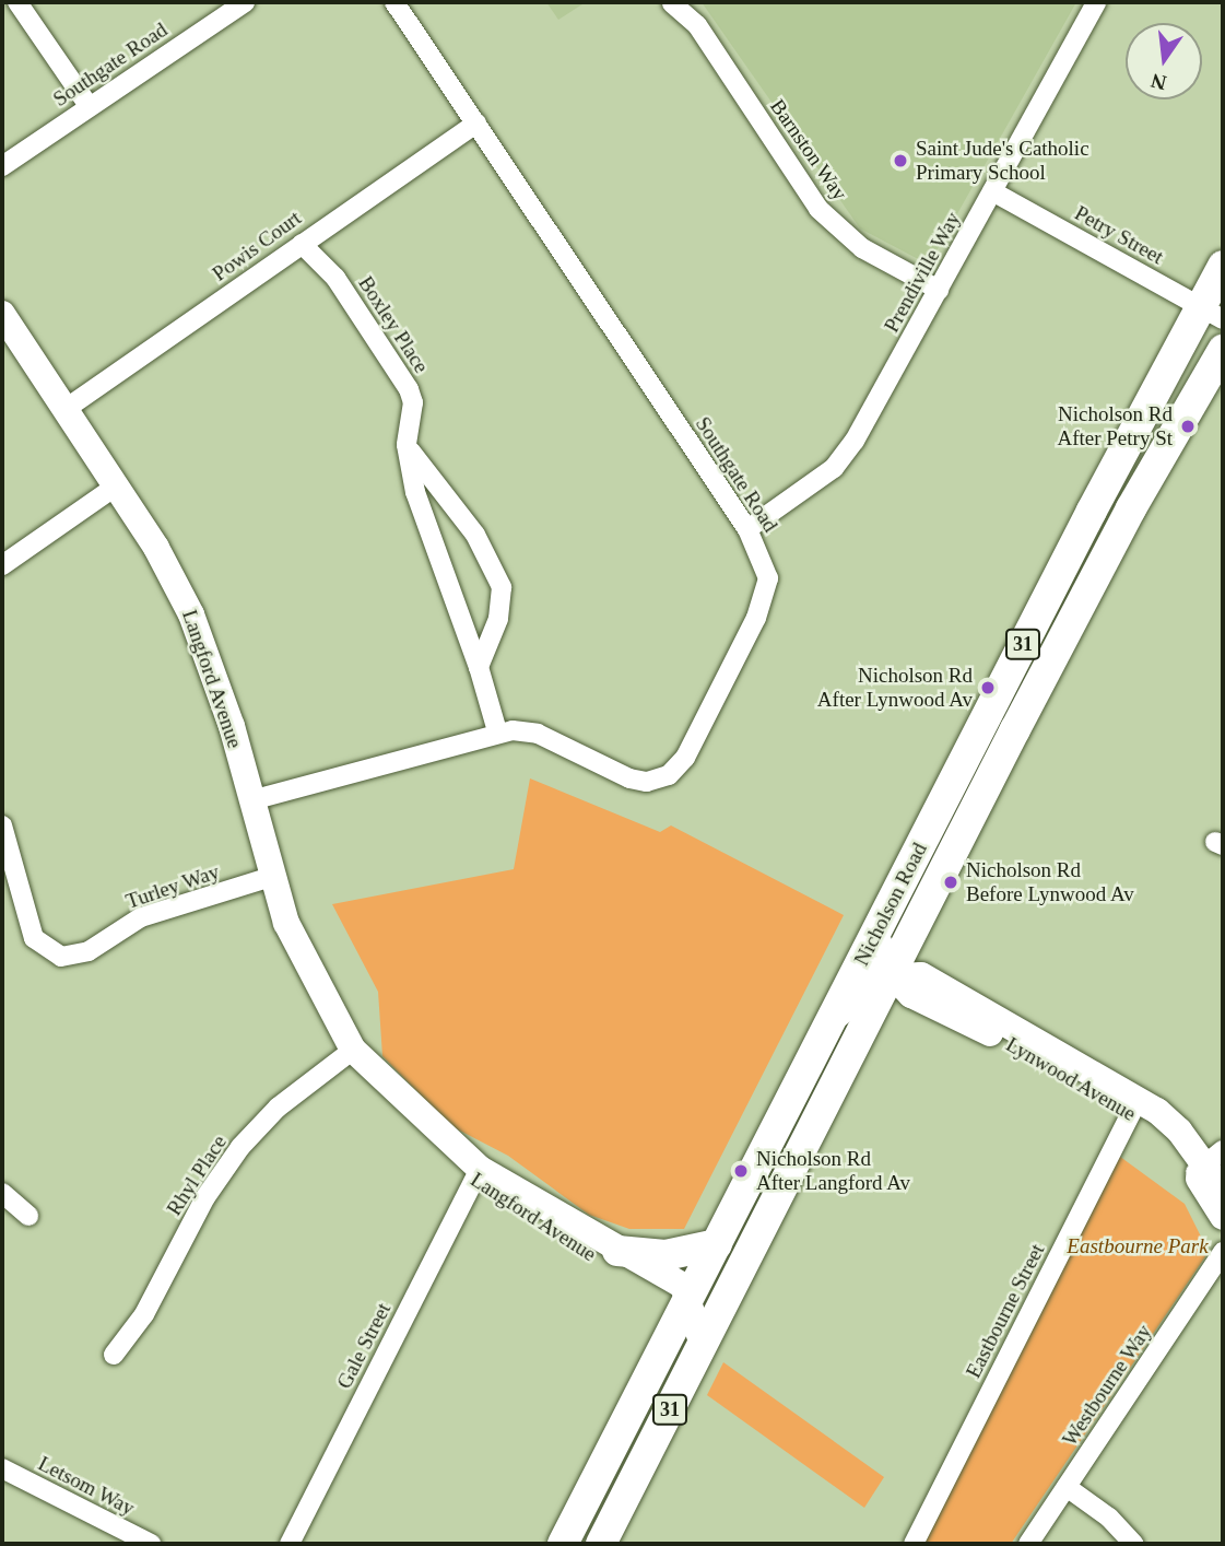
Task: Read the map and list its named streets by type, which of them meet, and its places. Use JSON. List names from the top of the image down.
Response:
{
  "streets": {
    "main road": [
      "31",
      "Langford Avenue",
      "Nicholson Road",
      "Lynwood Avenue"
    ],
    "street": [
      "Southgate Road",
      "Barnston Way",
      "Petry Street",
      "Powis Court",
      "Prendiville Way",
      "Boxley Place",
      "Turley Way",
      "Rhyl Place",
      "Eastbourne Street",
      "Gale Street",
      "Westbourne Way",
      "Letsom Way"
    ]
  },
  "crossings": [
    ["Southgate Road", "Powis Court"],
    ["Southgate Road", "Prendiville Way"],
    ["Southgate Road", "Boxley Place"],
    ["Southgate Road", "Langford Avenue"],
    ["Barnston Way", "Prendiville Way"],
    ["Petry Street", "Prendiville Way"],
    ["Petry Street", "Nicholson Road"],
    ["Powis Court", "Boxley Place"],
    ["Powis Court", "Langford Avenue"],
    ["Langford Avenue", "Turley Way"],
    ["Langford Avenue", "Nicholson Road"],
    ["Langford Avenue", "Rhyl Place"],
    ["Langford Avenue", "Gale Street"],
    ["Nicholson Road", "Lynwood Avenue"],
    ["Lynwood Avenue", "Eastbourne Street"]
  ],
  "parks": ["Eastbourne Park"],
  "places": [
    "Saint Jude's Catholic Primary School",
    "Nicholson Rd After Petry St",
    "Nicholson Rd After Lynwood Av",
    "Nicholson Rd Before Lynwood Av",
    "Nicholson Rd After Langford Av"
  ],
  "north": "bottom"
}
